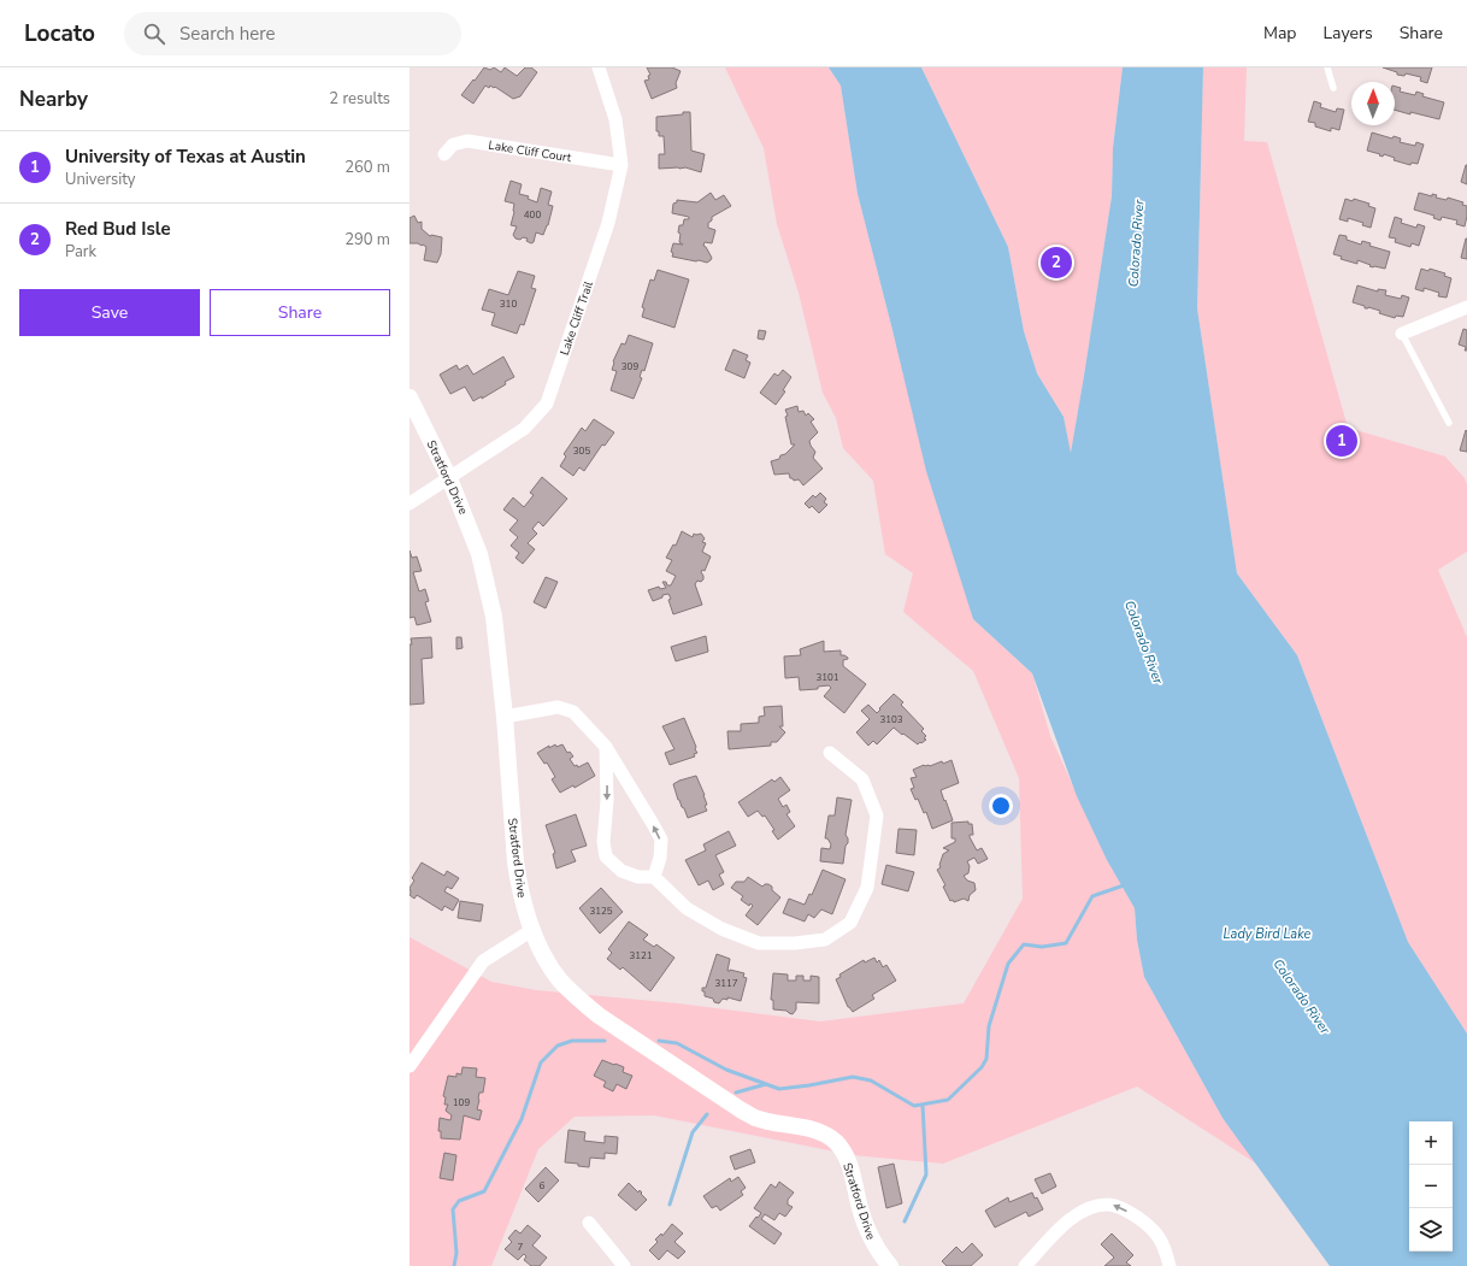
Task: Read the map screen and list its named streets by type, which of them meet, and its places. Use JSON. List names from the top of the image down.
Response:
{
  "streets": {
    "street": ["Lake Cliff Court", "Lake Cliff Trail", "Stratford Drive"]
  },
  "crossings": [
    ["Lake Cliff Court", "Lake Cliff Trail"],
    ["Lake Cliff Trail", "Stratford Drive"]
  ],
  "water": ["Colorado River", "Lady Bird Lake"],
  "house_numbers": [
    "400",
    "310",
    "309",
    "305",
    "3101",
    "3103",
    "3125",
    "3121",
    "3117",
    "109",
    "6",
    "7"
  ],
  "north": "top",
  "page": {
    "header": "Locato",
    "search": "Search here",
    "nav": ["Map", "Layers", "Share"],
    "heading": ["Nearby", "2 results"],
    "list": [
      {
        "mark": "1",
        "name": "University of Texas at Austin",
        "note": "University",
        "value": "260 m"
      },
      {
        "mark": "2",
        "name": "Red Bud Isle",
        "note": "Park",
        "value": "290 m"
      }
    ],
    "pins": ["2", "1"],
    "buttons": ["Save", "Share"],
    "map_buttons": ["+", "−"]
  }
}
